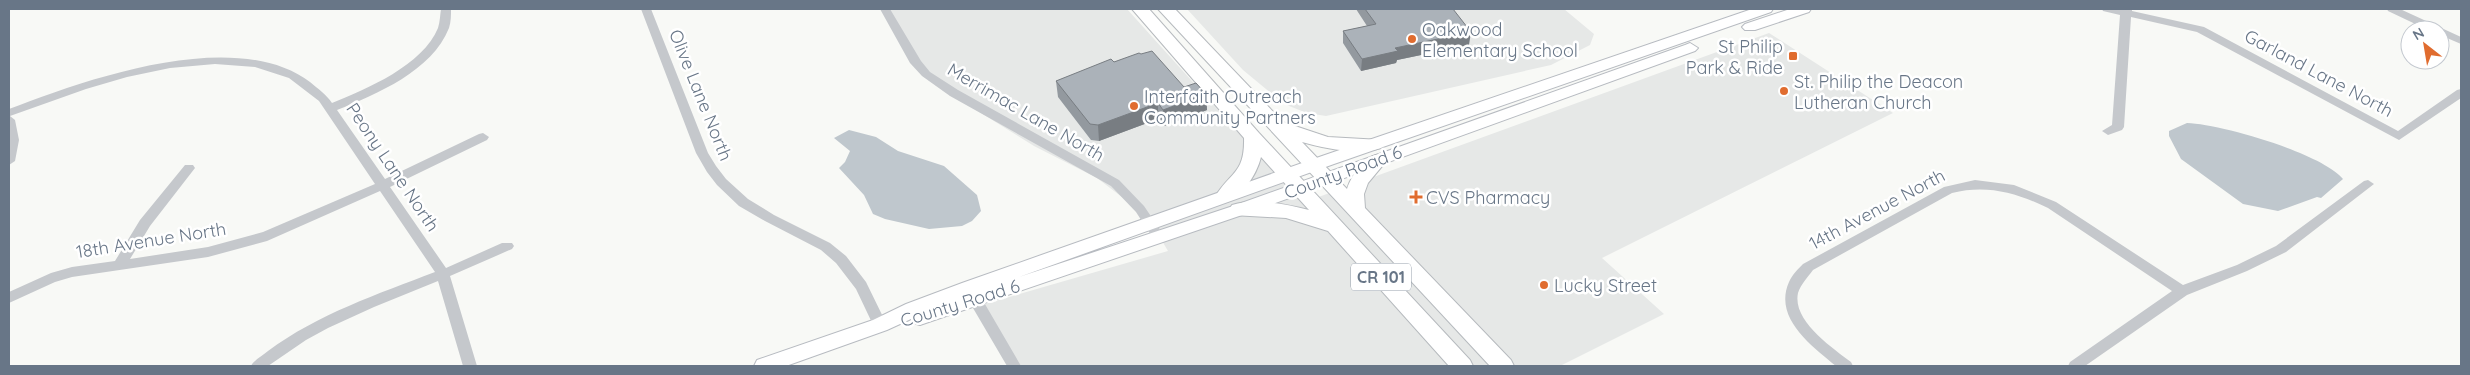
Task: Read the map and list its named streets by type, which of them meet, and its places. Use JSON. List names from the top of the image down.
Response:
{
  "streets": {
    "main road": ["County Road 6", "CR 101"],
    "street": [
      "Garland Lane North",
      "Olive Lane North",
      "Merrimac Lane North",
      "Peony Lane North",
      "14th Avenue North",
      "18th Avenue North"
    ]
  },
  "crossings": [
    ["Olive Lane North", "County Road 6"],
    ["Merrimac Lane North", "County Road 6"],
    ["Peony Lane North", "18th Avenue North"],
    ["County Road 6", "CR 101"]
  ],
  "places": {
    "other": [
      "Oakwood Elementary School",
      "St. Philip the Deacon Lutheran Church",
      "Interfaith Outreach Community Partners",
      "Lucky Street"
    ],
    "transit": ["St Philip Park & Ride"],
    "health": ["CVS Pharmacy"]
  },
  "north": "top left"
}
